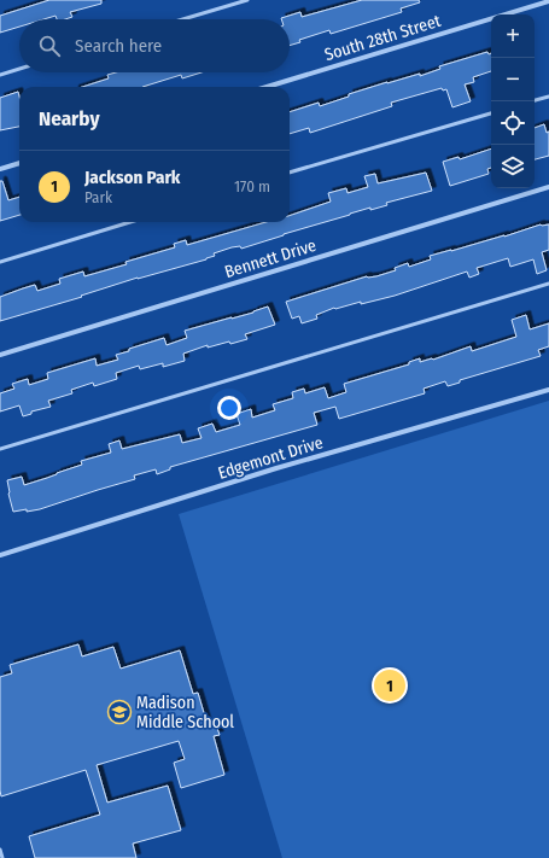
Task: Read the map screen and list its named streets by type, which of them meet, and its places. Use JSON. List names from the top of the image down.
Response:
{
  "streets": {
    "street": ["South 28th Street", "Bennett Drive", "Edgemont Drive"]
  },
  "places": {
    "school or university": ["Madison Middle School"]
  },
  "page": {
    "map_buttons": ["+", "−"],
    "search": "Search here",
    "heading": "Nearby",
    "list": [
      {
        "mark": "1",
        "name": "Jackson Park",
        "note": "Park",
        "value": "170 m"
      }
    ],
    "pins": "1"
  }
}
